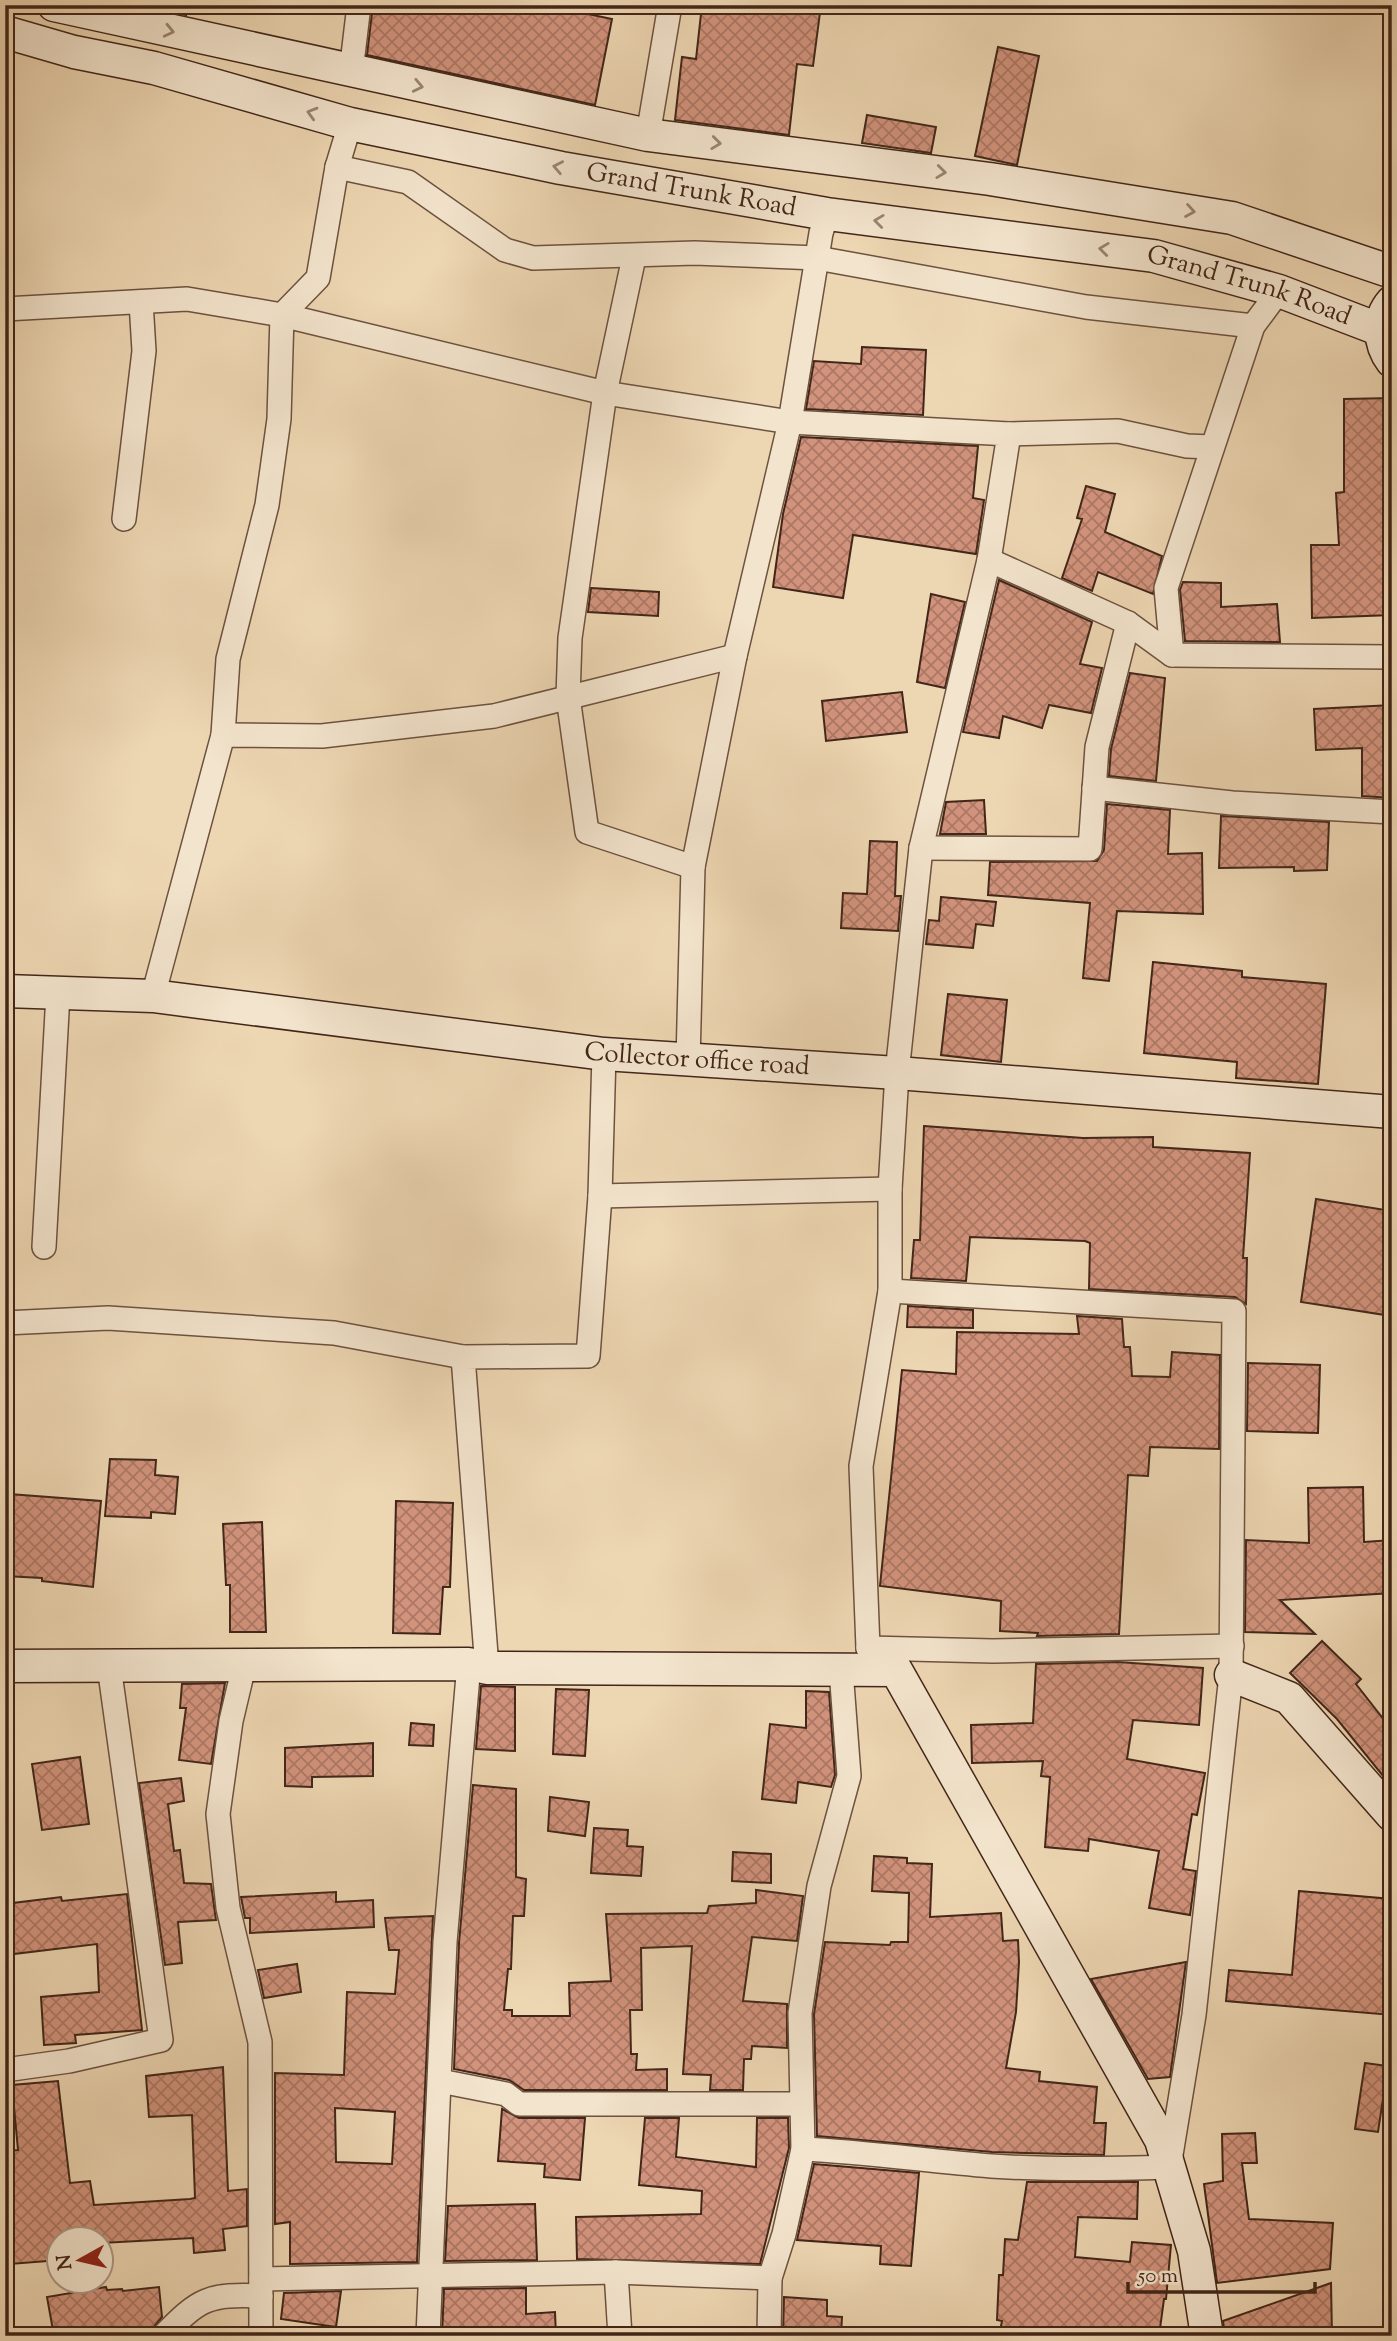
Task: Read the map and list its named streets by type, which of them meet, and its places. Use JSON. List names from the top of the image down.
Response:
{
  "streets": {
    "street": ["Grand Trunk Road", "Collector office road"]
  },
  "scale_bar": "50 m",
  "north": "left"
}
